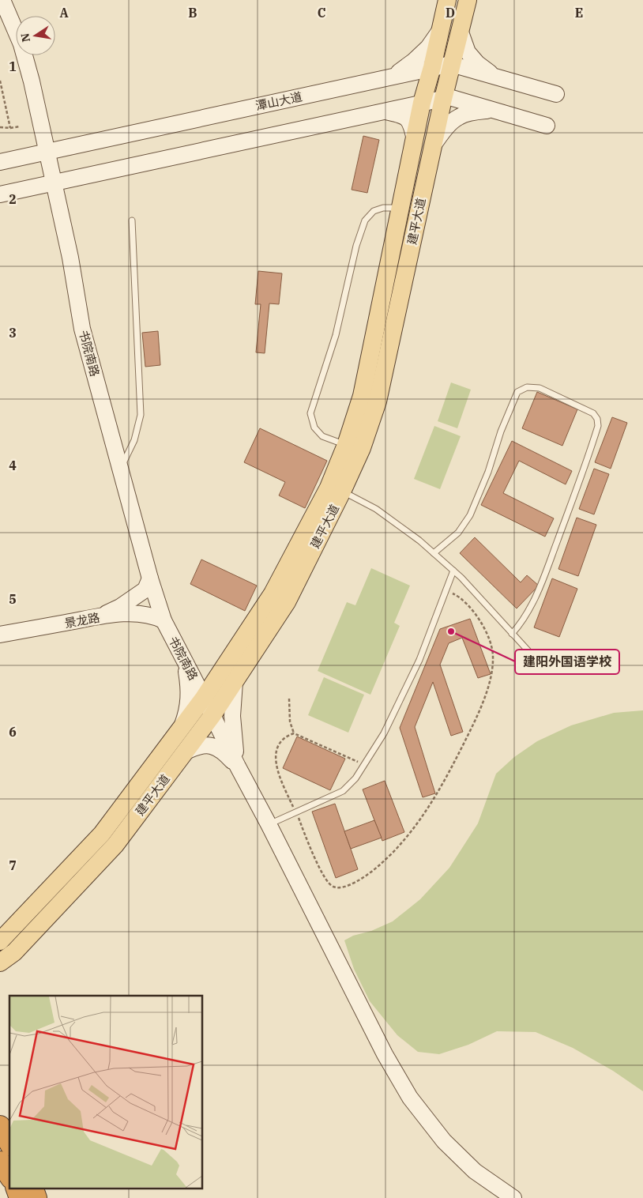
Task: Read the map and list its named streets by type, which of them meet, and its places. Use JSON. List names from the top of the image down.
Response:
{
  "streets": {
    "main road": [
      "潭山大道",
      "建平大道",
      "书院南路",
      "景龙路"
    ]
  },
  "crossings": [
    ["潭山大道", "建平大道"],
    ["潭山大道", "书院南路"],
    ["建平大道", "书院南路"],
    ["书院南路", "景龙路"]
  ],
  "places": ["建阳外国语学校"],
  "north": "left",
  "grid": {
    "columns": [
      "A",
      "B",
      "C",
      "D",
      "E"
    ],
    "rows": [
      "1",
      "2",
      "3",
      "4",
      "5",
      "6",
      "7"
    ]
  }
}
